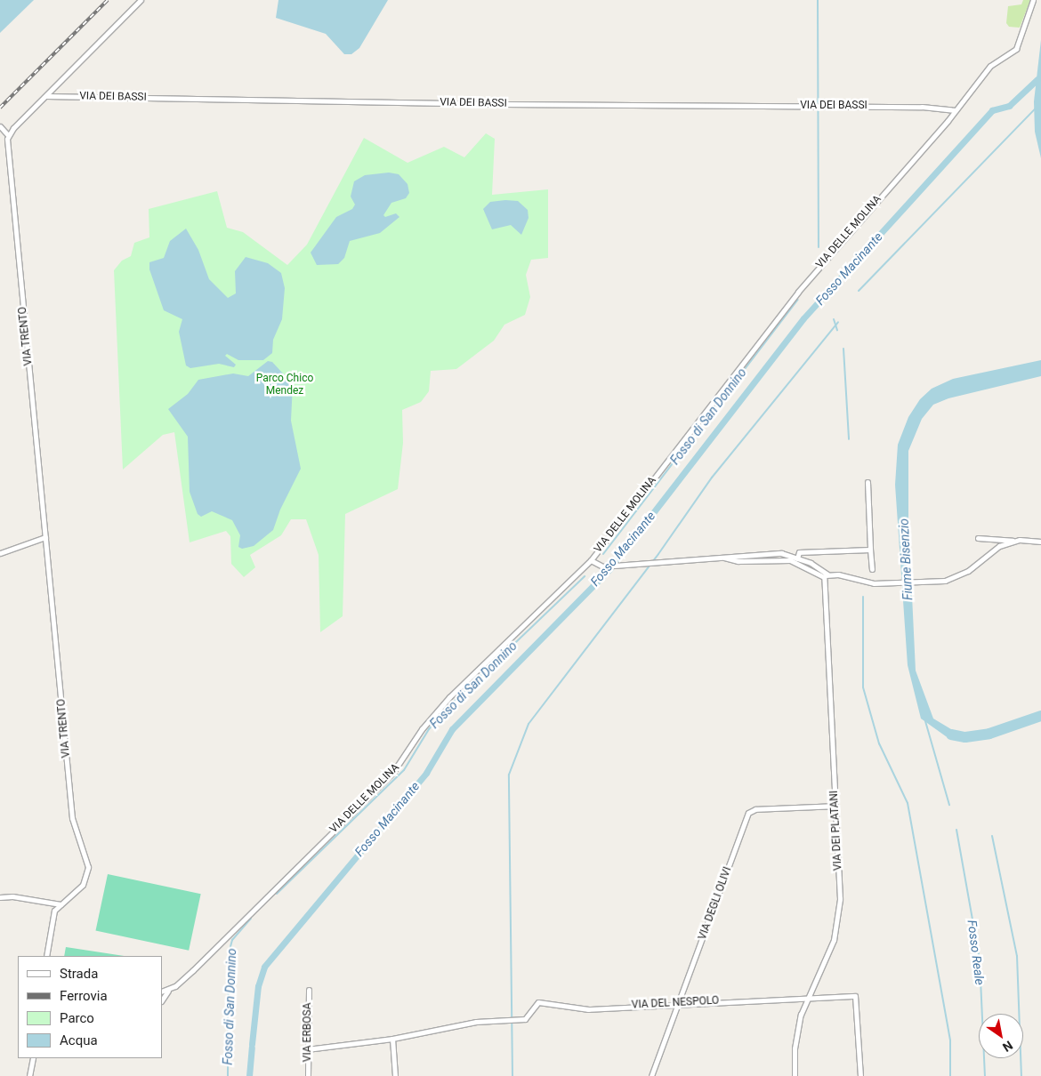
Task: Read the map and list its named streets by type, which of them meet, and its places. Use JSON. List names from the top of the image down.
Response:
{
  "streets": {
    "street": [
      "VIA DEI BASSI",
      "VIA DELLE MOLINA",
      "VIA TRENTO",
      "VIA DEI PLATANI",
      "VIA DEGLI OLIVI",
      "VIA DEL NESPOLO",
      "VIA ERBOSA"
    ]
  },
  "crossings": [
    ["VIA DEI BASSI", "VIA DELLE MOLINA"],
    ["VIA DEI PLATANI", "VIA DEGLI OLIVI"],
    ["VIA DEI PLATANI", "VIA DEL NESPOLO"],
    ["VIA DEGLI OLIVI", "VIA DEL NESPOLO"]
  ],
  "water": [
    "Fosso Macinante",
    "Fosso di San Donnino",
    "Fiume Bisenzio",
    "Fosso Reale"
  ],
  "parks": ["Parco Chico Mendez"],
  "legend": [
    "Strada",
    "Ferrovia",
    "Parco",
    "Acqua"
  ],
  "north": "bottom right"
}
